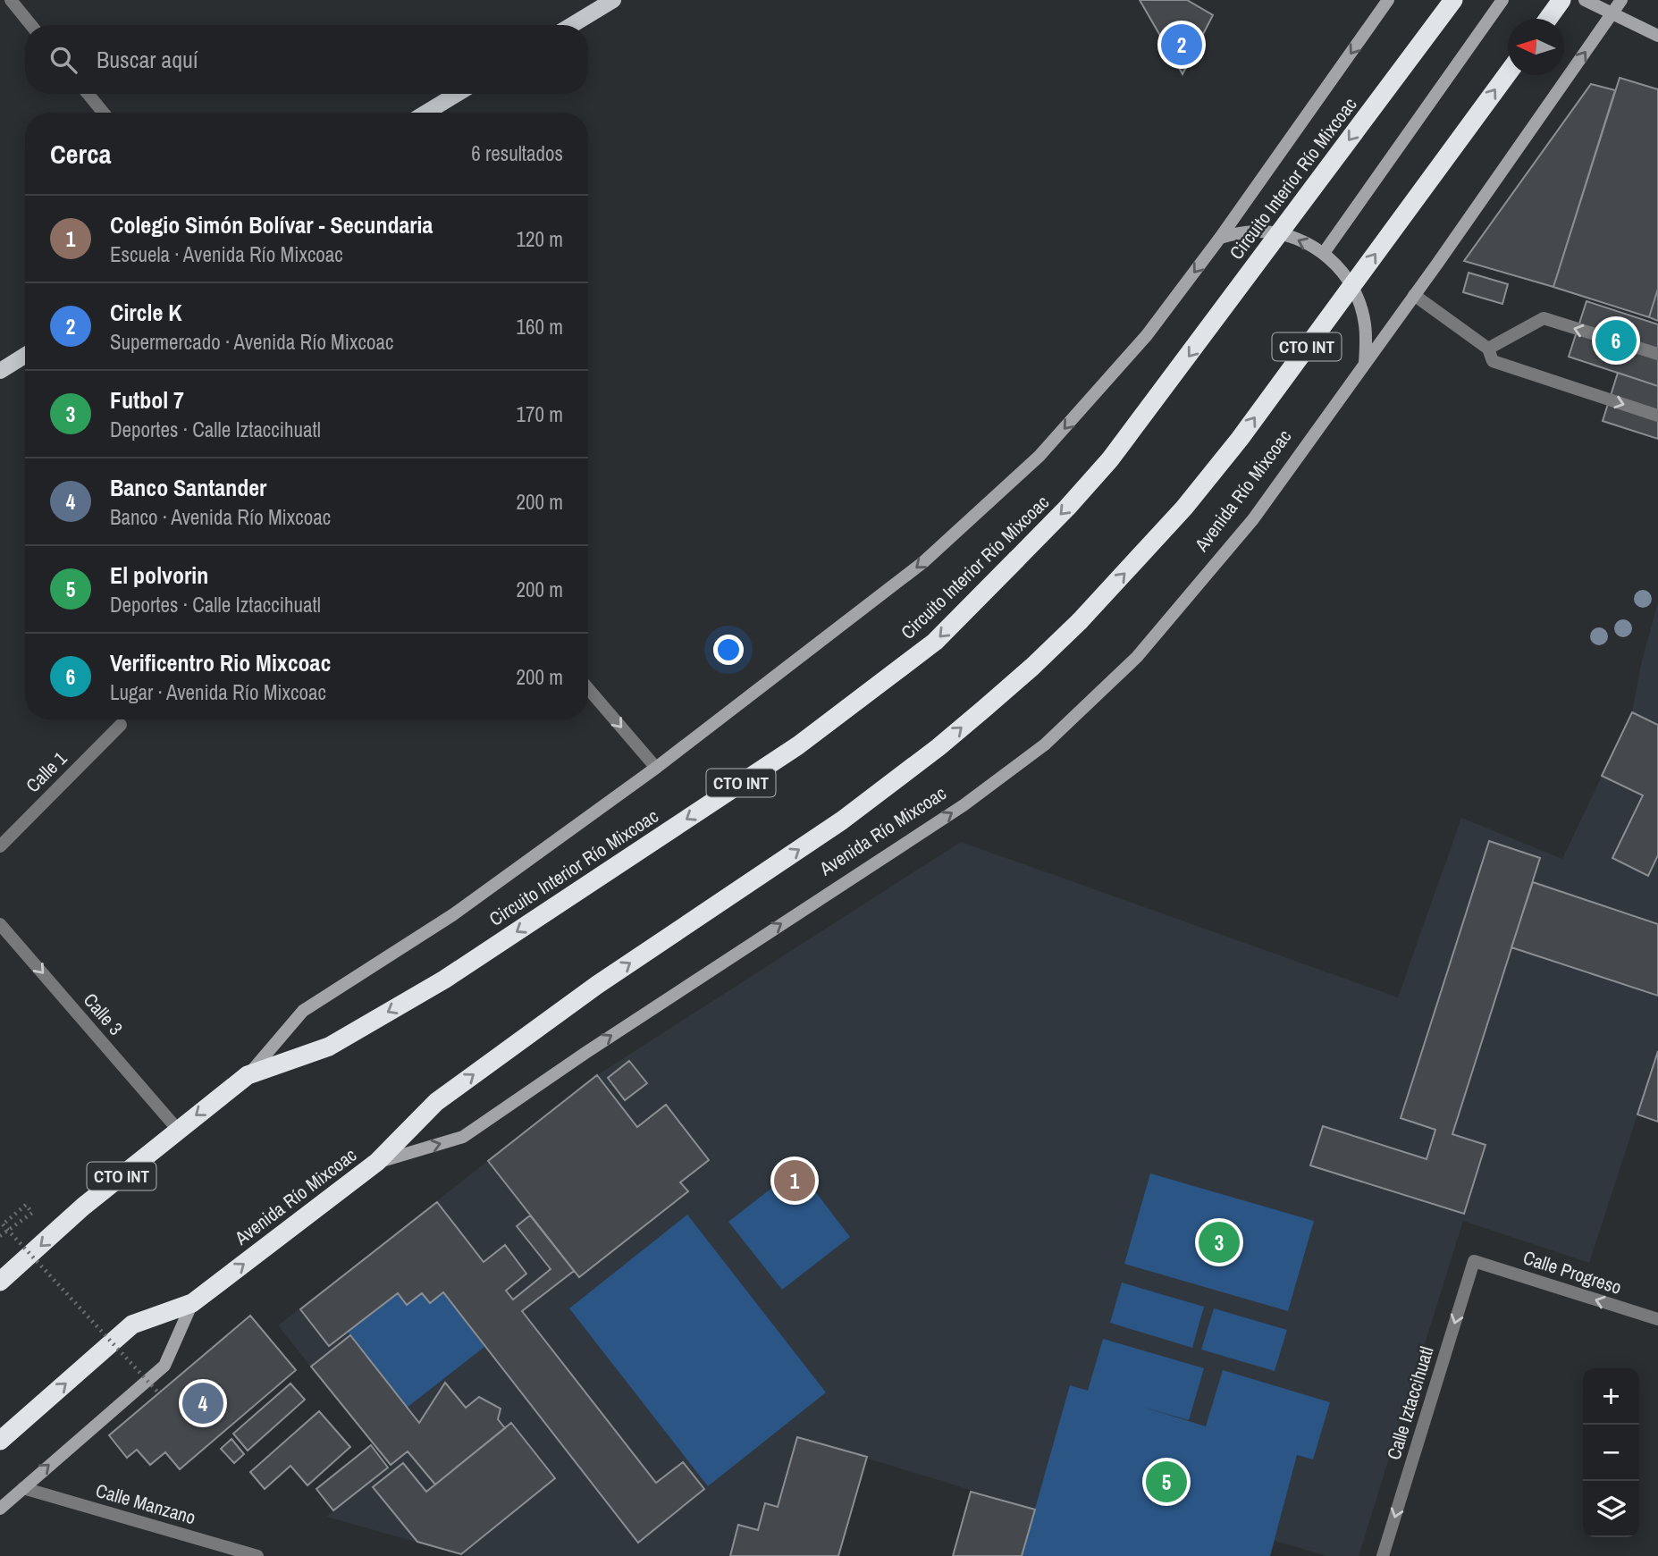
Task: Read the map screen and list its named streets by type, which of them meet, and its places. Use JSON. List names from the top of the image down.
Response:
{
  "streets": {
    "highway": ["Circuito Interior Río Mixcoac", "CTO INT", "Avenida Río Mixcoac"],
    "street": [
      "Calle 1",
      "Calle 3",
      "Calle Progreso",
      "Calle Iztaccihuatl",
      "Calle Manzano"
    ]
  },
  "crossings": [
    ["Circuito Interior Río Mixcoac", "CTO INT"],
    ["CTO INT", "Avenida Río Mixcoac"],
    ["CTO INT", "Calle 3"],
    ["Avenida Río Mixcoac", "Calle Manzano"],
    ["Calle Progreso", "Calle Iztaccihuatl"]
  ],
  "one_way": [
    "Avenida Río Mixcoac",
    "Calle 3",
    "Calle Progreso",
    "Calle Iztaccihuatl"
  ],
  "north": "left",
  "page": {
    "pins": [
      "2",
      "6",
      "1",
      "3",
      "4",
      "5"
    ],
    "search": "Buscar aquí",
    "heading": ["Cerca", "6 resultados"],
    "list": [
      {
        "mark": "1",
        "name": "Colegio Simón Bolívar - Secundaria",
        "note": "Escuela · Avenida Río Mixcoac",
        "value": "120 m"
      },
      {
        "mark": "2",
        "name": "Circle K",
        "note": "Supermercado · Avenida Río Mixcoac",
        "value": "160 m"
      },
      {
        "mark": "3",
        "name": "Futbol 7",
        "note": "Deportes · Calle Iztaccihuatl",
        "value": "170 m"
      },
      {
        "mark": "4",
        "name": "Banco Santander",
        "note": "Banco · Avenida Río Mixcoac",
        "value": "200 m"
      },
      {
        "mark": "5",
        "name": "El polvorin",
        "note": "Deportes · Calle Iztaccihuatl",
        "value": "200 m"
      },
      {
        "mark": "6",
        "name": "Verificentro Rio Mixcoac",
        "note": "Lugar · Avenida Río Mixcoac",
        "value": "200 m"
      }
    ],
    "map_buttons": ["+", "−"]
  }
}
